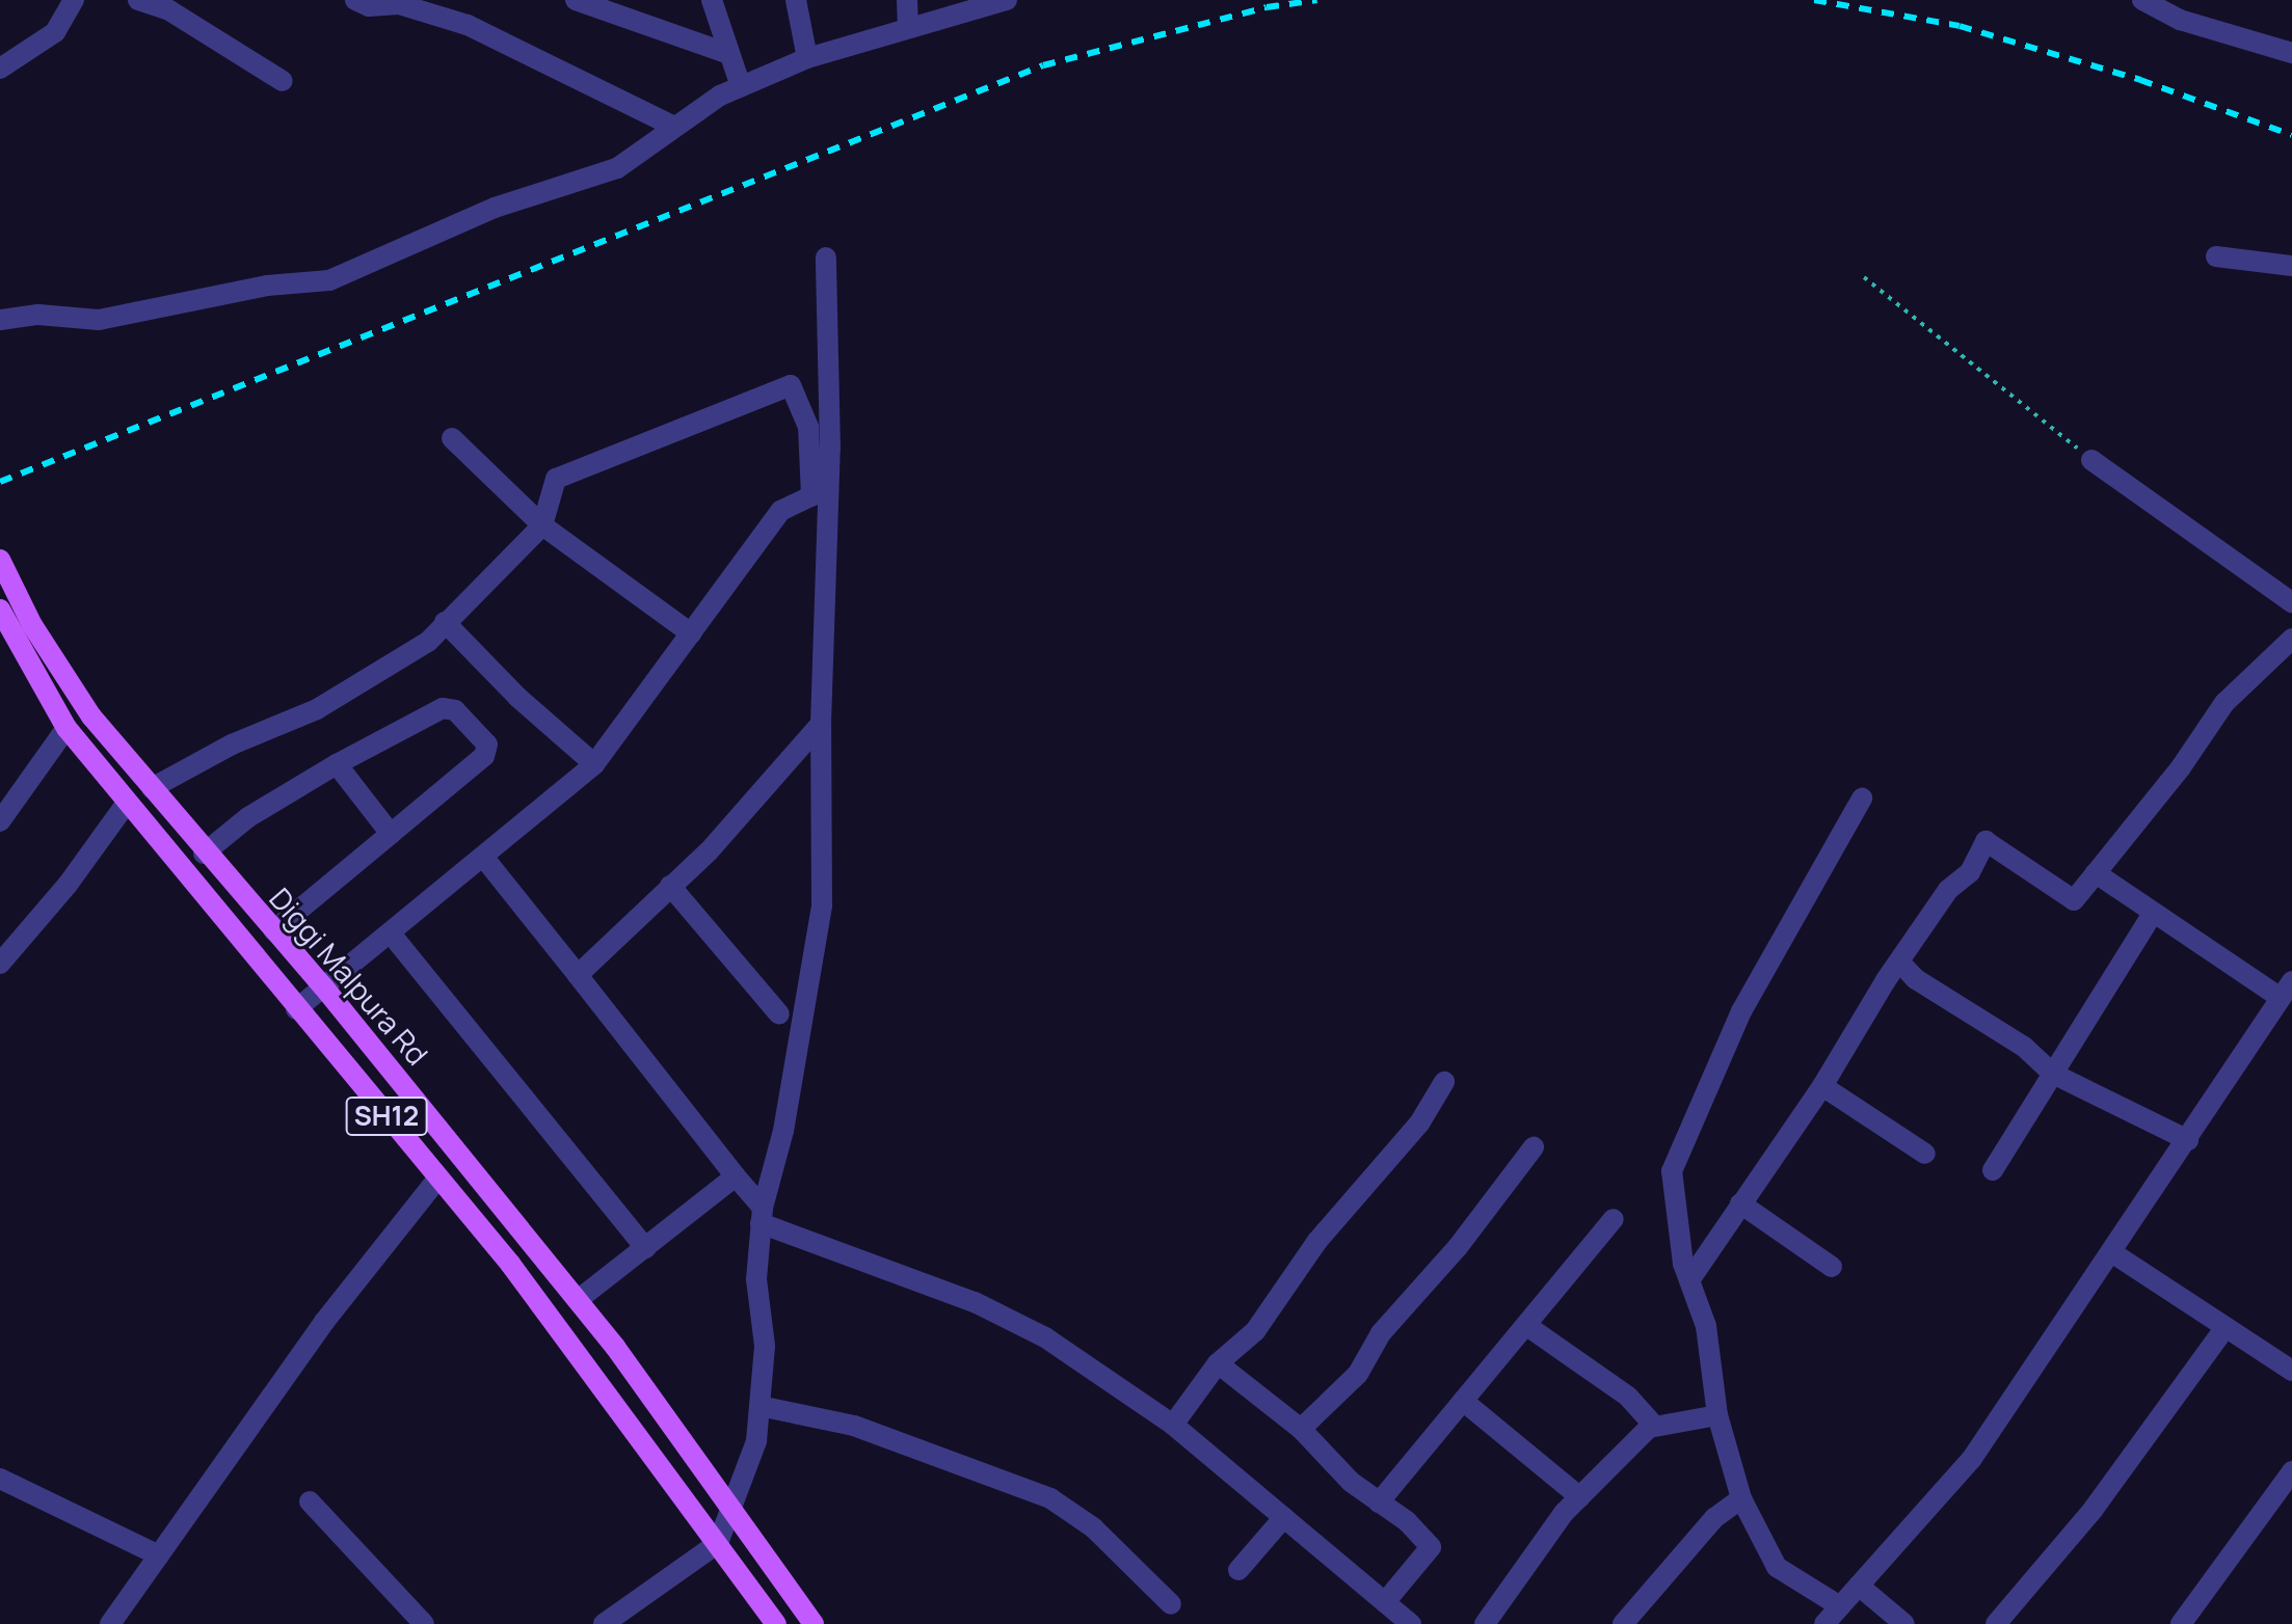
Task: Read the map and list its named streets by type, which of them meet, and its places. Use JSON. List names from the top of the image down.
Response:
{
  "streets": {
    "main road": ["Diggi Malpura Rd", "SH12"]
  }
}
